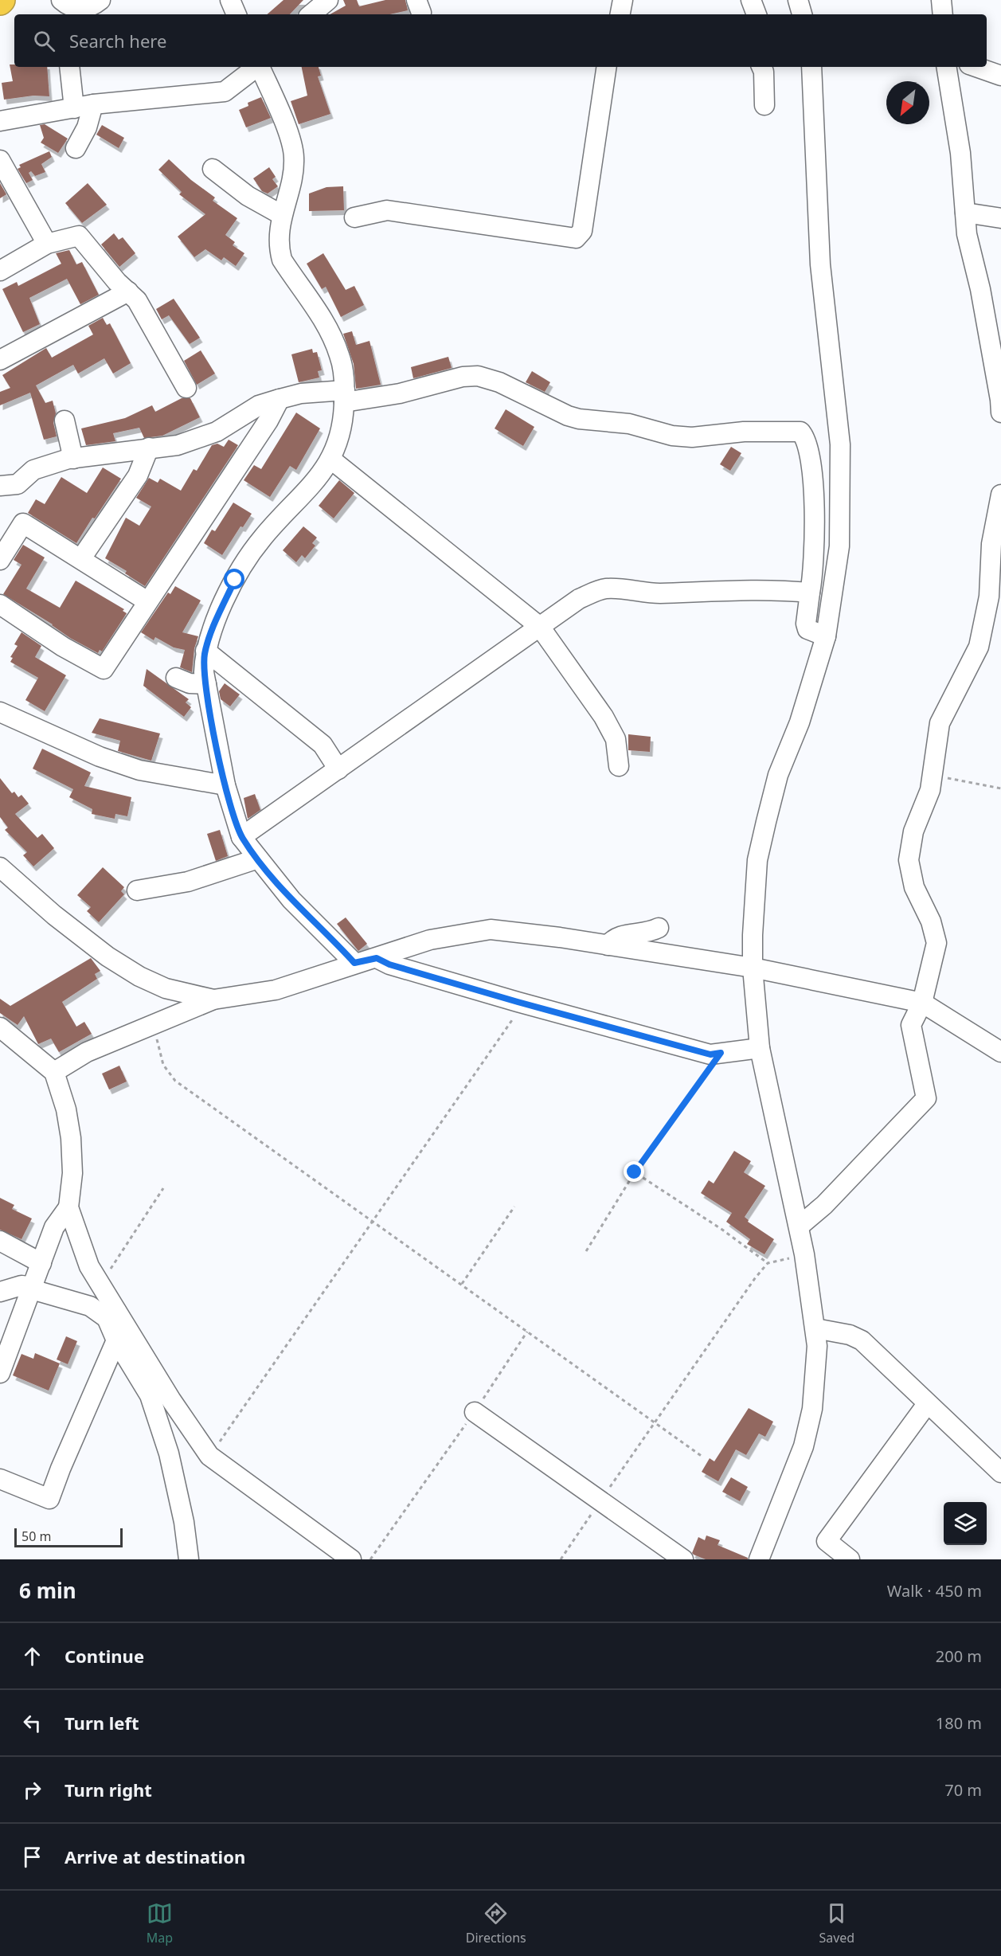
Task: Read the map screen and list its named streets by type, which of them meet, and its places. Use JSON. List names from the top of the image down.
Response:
{
  "scale_bar": "50 m",
  "north": "bottom left",
  "page": {
    "search": "Search here",
    "scale": "50 m",
    "heading": ["6 min", "Walk · 450 m"],
    "list": [
      ["Continue", "200 m"],
      ["Turn left", "180 m"],
      ["Turn right", "70 m"],
      "Arrive at destination"
    ],
    "nav": ["Map", "Directions", "Saved"]
  }
}
